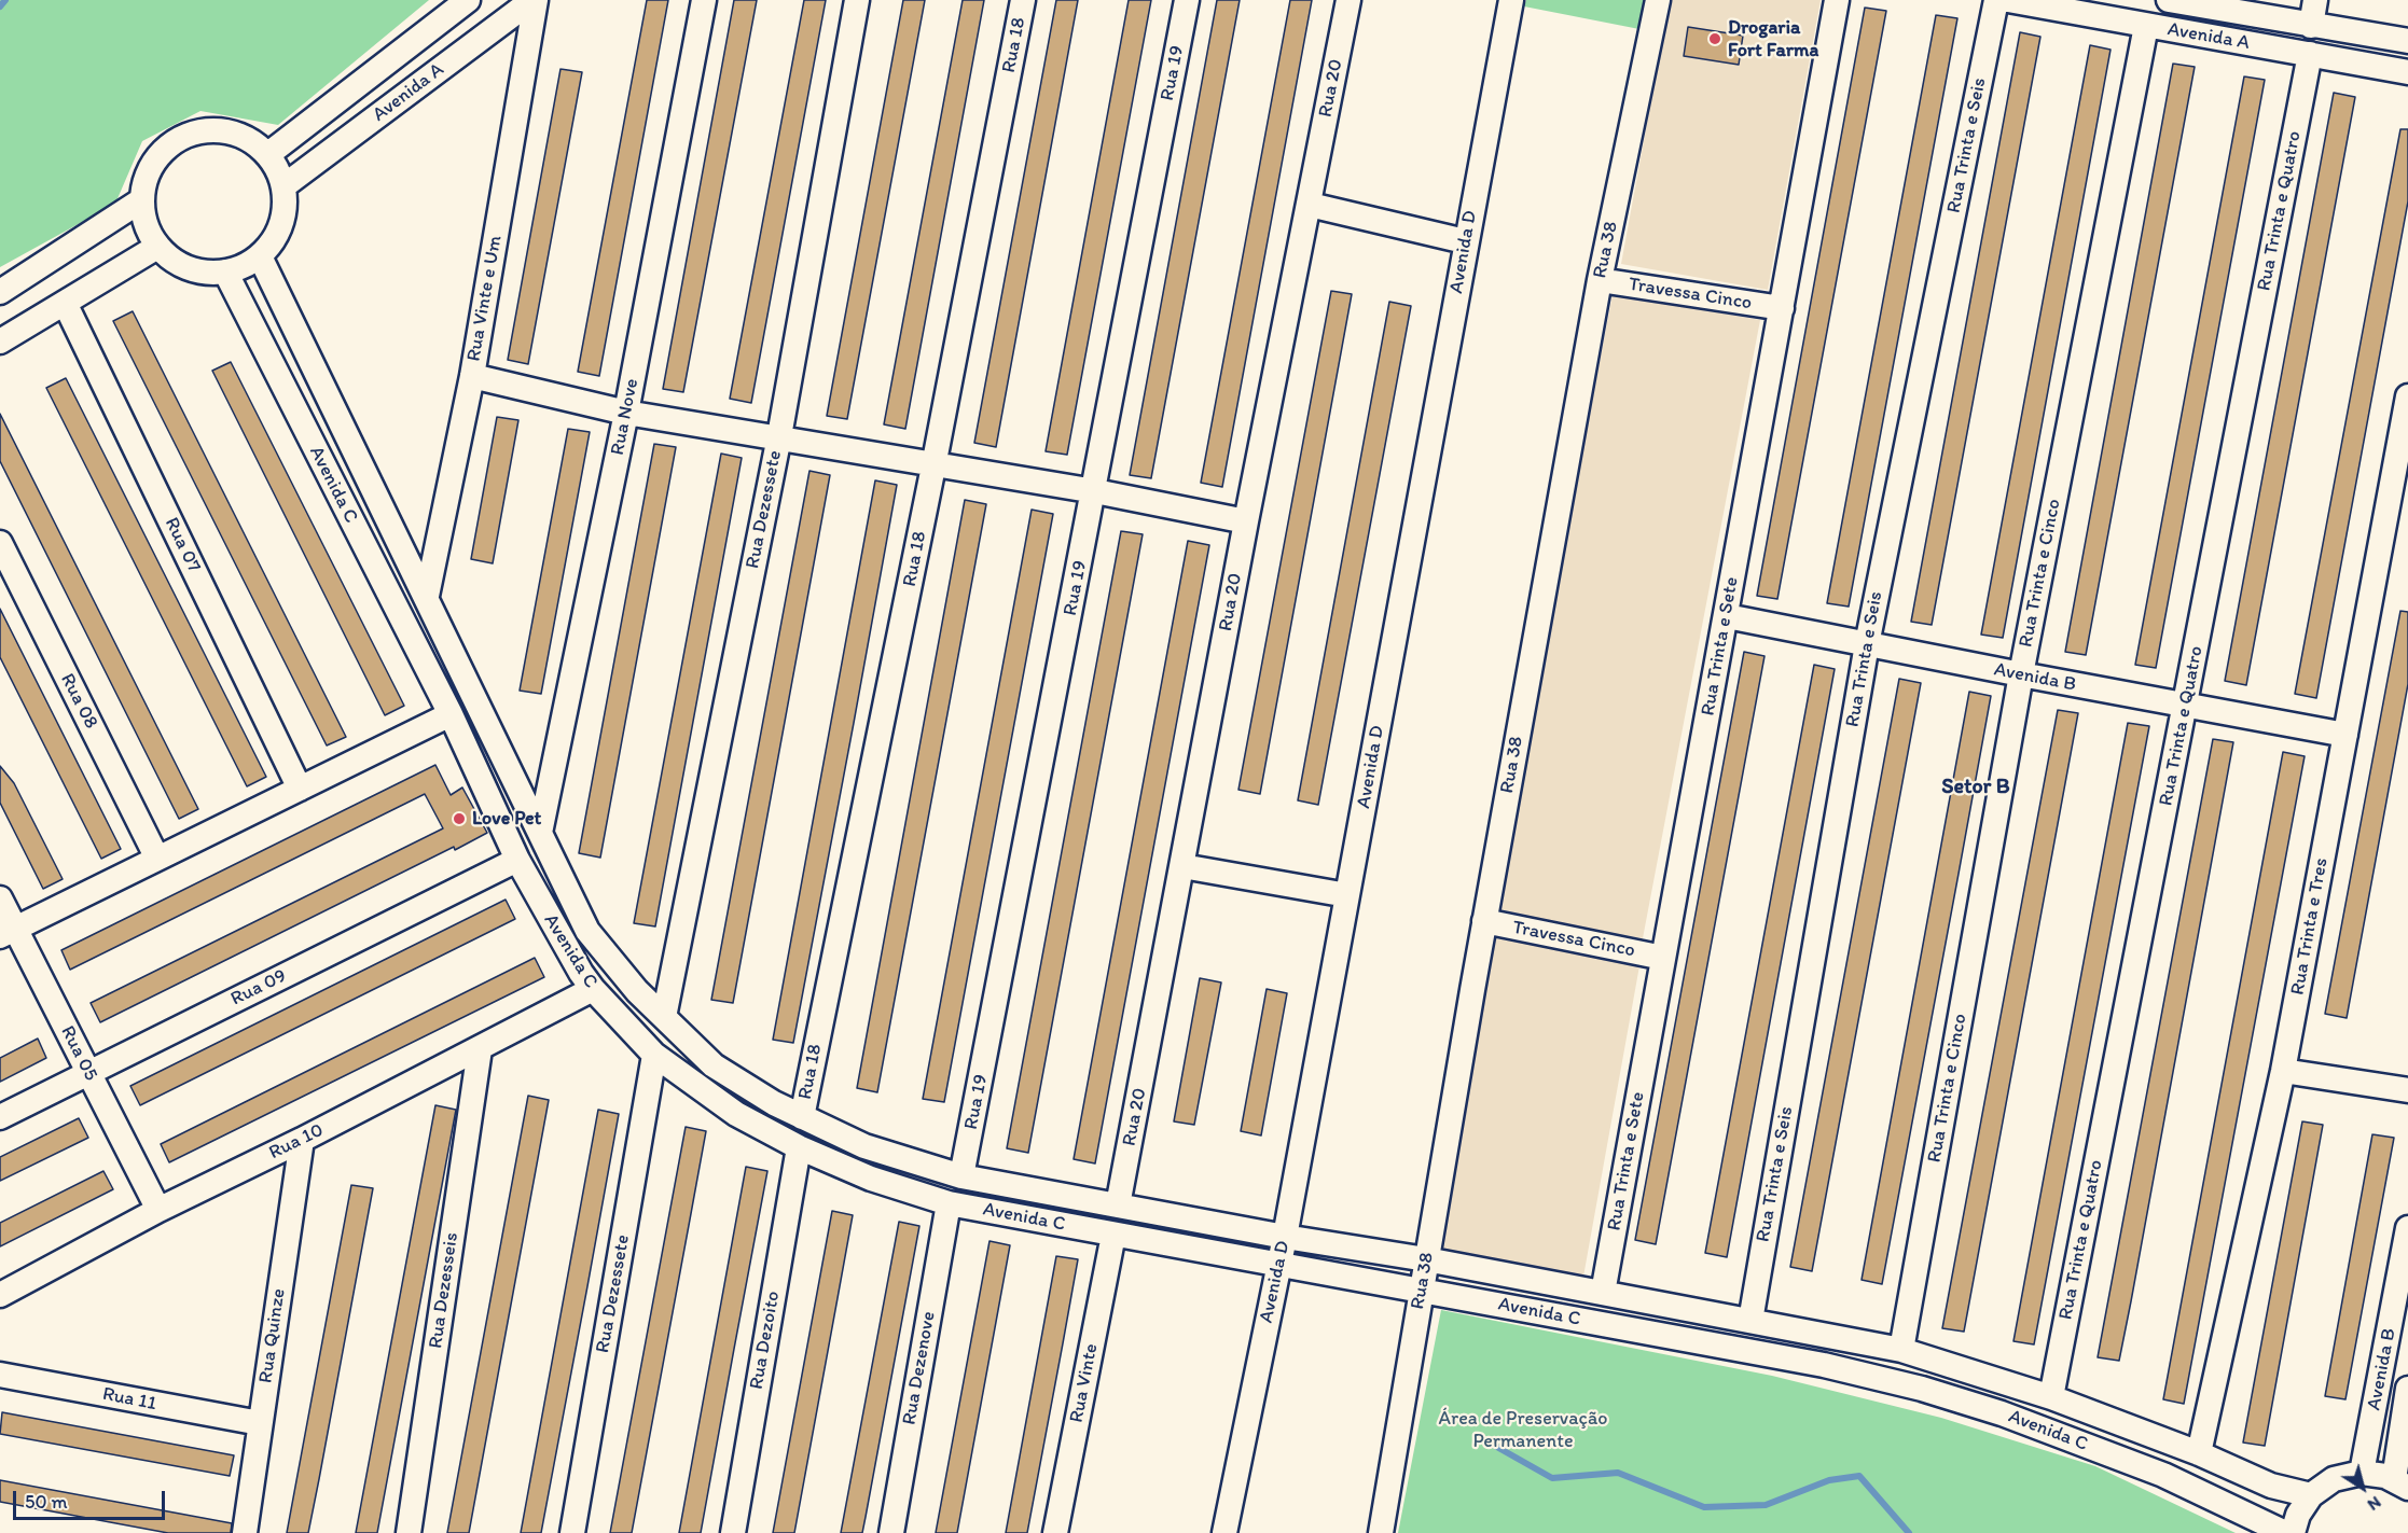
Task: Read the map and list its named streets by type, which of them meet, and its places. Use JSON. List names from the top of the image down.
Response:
{
  "streets": {
    "street": [
      "Avenida A",
      "Rua 18",
      "Rua 19",
      "Rua 20",
      "Rua Trinta e Seis",
      "Rua Trinta e Quatro",
      "Rua 38",
      "Avenida D",
      "Travessa Cinco",
      "Rua Vinte e Um",
      "Rua Nove",
      "Avenida C",
      "Rua Dezessete",
      "Rua 07",
      "Rua Trinta e Cinco",
      "Rua Trinta e Sete",
      "Avenida B",
      "Rua 08",
      "Rua Trinta e Tres",
      "Rua 09",
      "Rua 05",
      "Rua 10",
      "Rua Dezesseis",
      "Rua Quinze",
      "Rua Dezoito",
      "Rua Dezenove",
      "Rua Vinte",
      "Rua 11"
    ]
  },
  "crossings": [
    ["Avenida A", "Rua Trinta e Quatro"],
    ["Avenida A", "Rua Vinte e Um"],
    ["Avenida A", "Avenida C"],
    ["Avenida A", "Rua Trinta e Cinco"],
    ["Rua 18", "Avenida C"],
    ["Rua 19", "Avenida C"],
    ["Rua 20", "Avenida C"],
    ["Rua Trinta e Seis", "Avenida C"],
    ["Rua Trinta e Seis", "Avenida B"],
    ["Rua Trinta e Quatro", "Avenida C"],
    ["Rua Trinta e Quatro", "Avenida B"],
    ["Rua 38", "Travessa Cinco"],
    ["Rua 38", "Avenida C"],
    ["Avenida D", "Avenida C"],
    ["Travessa Cinco", "Rua Trinta e Sete"],
    ["Rua Vinte e Um", "Avenida C"],
    ["Rua Nove", "Avenida C"],
    ["Avenida C", "Rua Dezessete"],
    ["Avenida C", "Rua Trinta e Cinco"],
    ["Avenida C", "Rua Trinta e Sete"],
    ["Avenida C", "Rua Trinta e Tres"],
    ["Avenida C", "Rua 09"],
    ["Avenida C", "Rua 10"],
    ["Avenida C", "Rua Dezoito"],
    ["Avenida C", "Rua Dezenove"],
    ["Avenida C", "Rua Vinte"],
    ["Rua Trinta e Cinco", "Avenida B"],
    ["Rua Trinta e Sete", "Avenida B"],
    ["Avenida B", "Rua Trinta e Tres"],
    ["Rua 09", "Rua 05"],
    ["Rua 05", "Rua 10"],
    ["Rua 10", "Rua Dezesseis"],
    ["Rua 10", "Rua Quinze"],
    ["Rua Quinze", "Rua 11"]
  ],
  "districts": ["Setor B"],
  "parks": ["Área de Preservação Permanente"],
  "places": ["Drogaria Fort Farma", "Love Pet"],
  "scale_bar": "50 m",
  "north": "bottom right"
}
